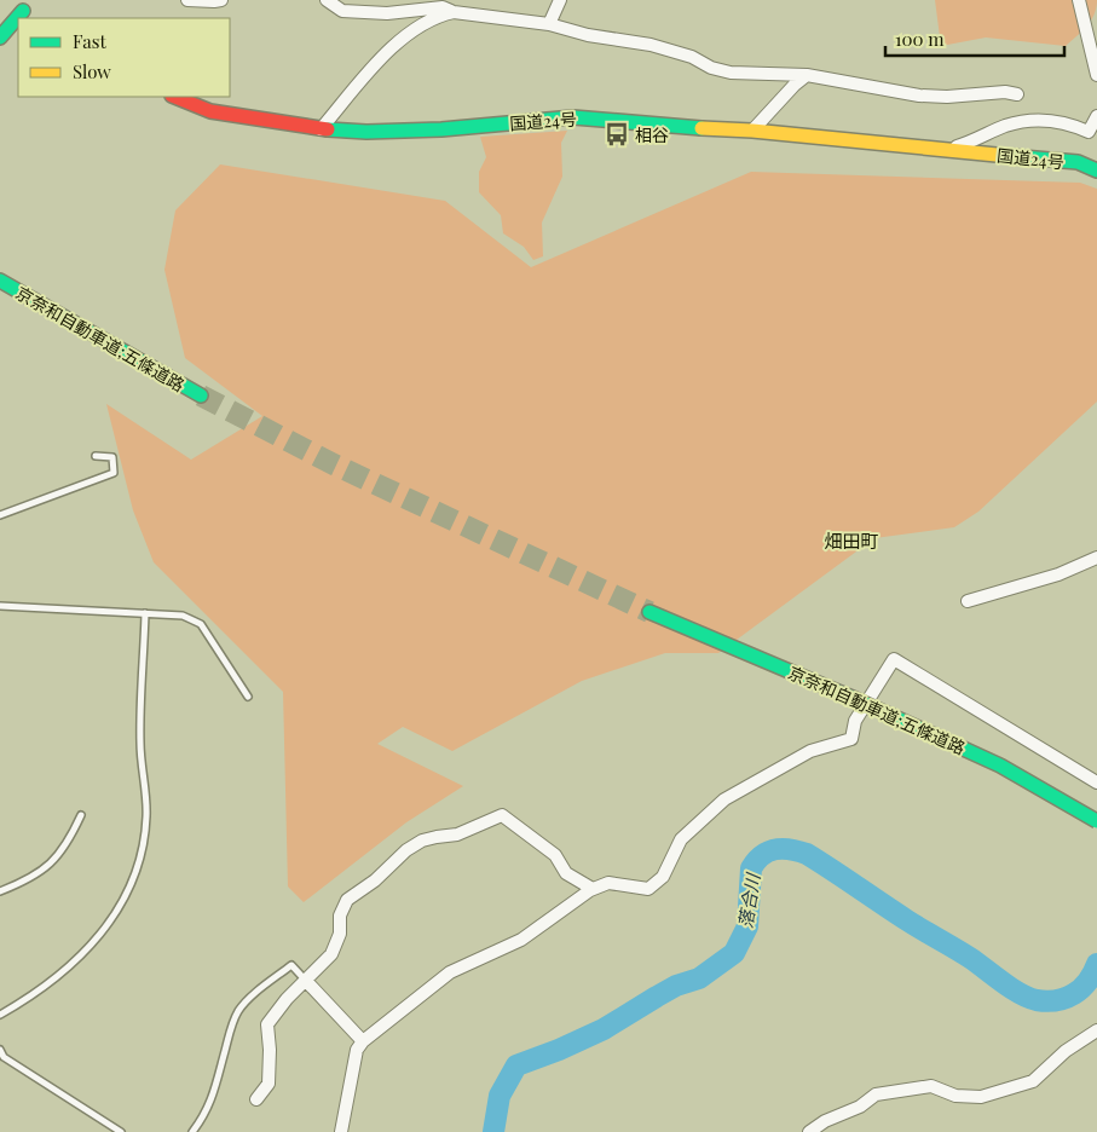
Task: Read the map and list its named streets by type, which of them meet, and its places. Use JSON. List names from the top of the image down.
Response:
{
  "streets": {
    "highway": ["国道24号", "京奈和自動車道;五條道路"]
  },
  "districts": ["畑田町"],
  "water": ["落合川"],
  "places": {
    "bus stop": ["相谷"]
  },
  "legend": ["Fast", "Slow"],
  "scale_bar": "100 m"
}
